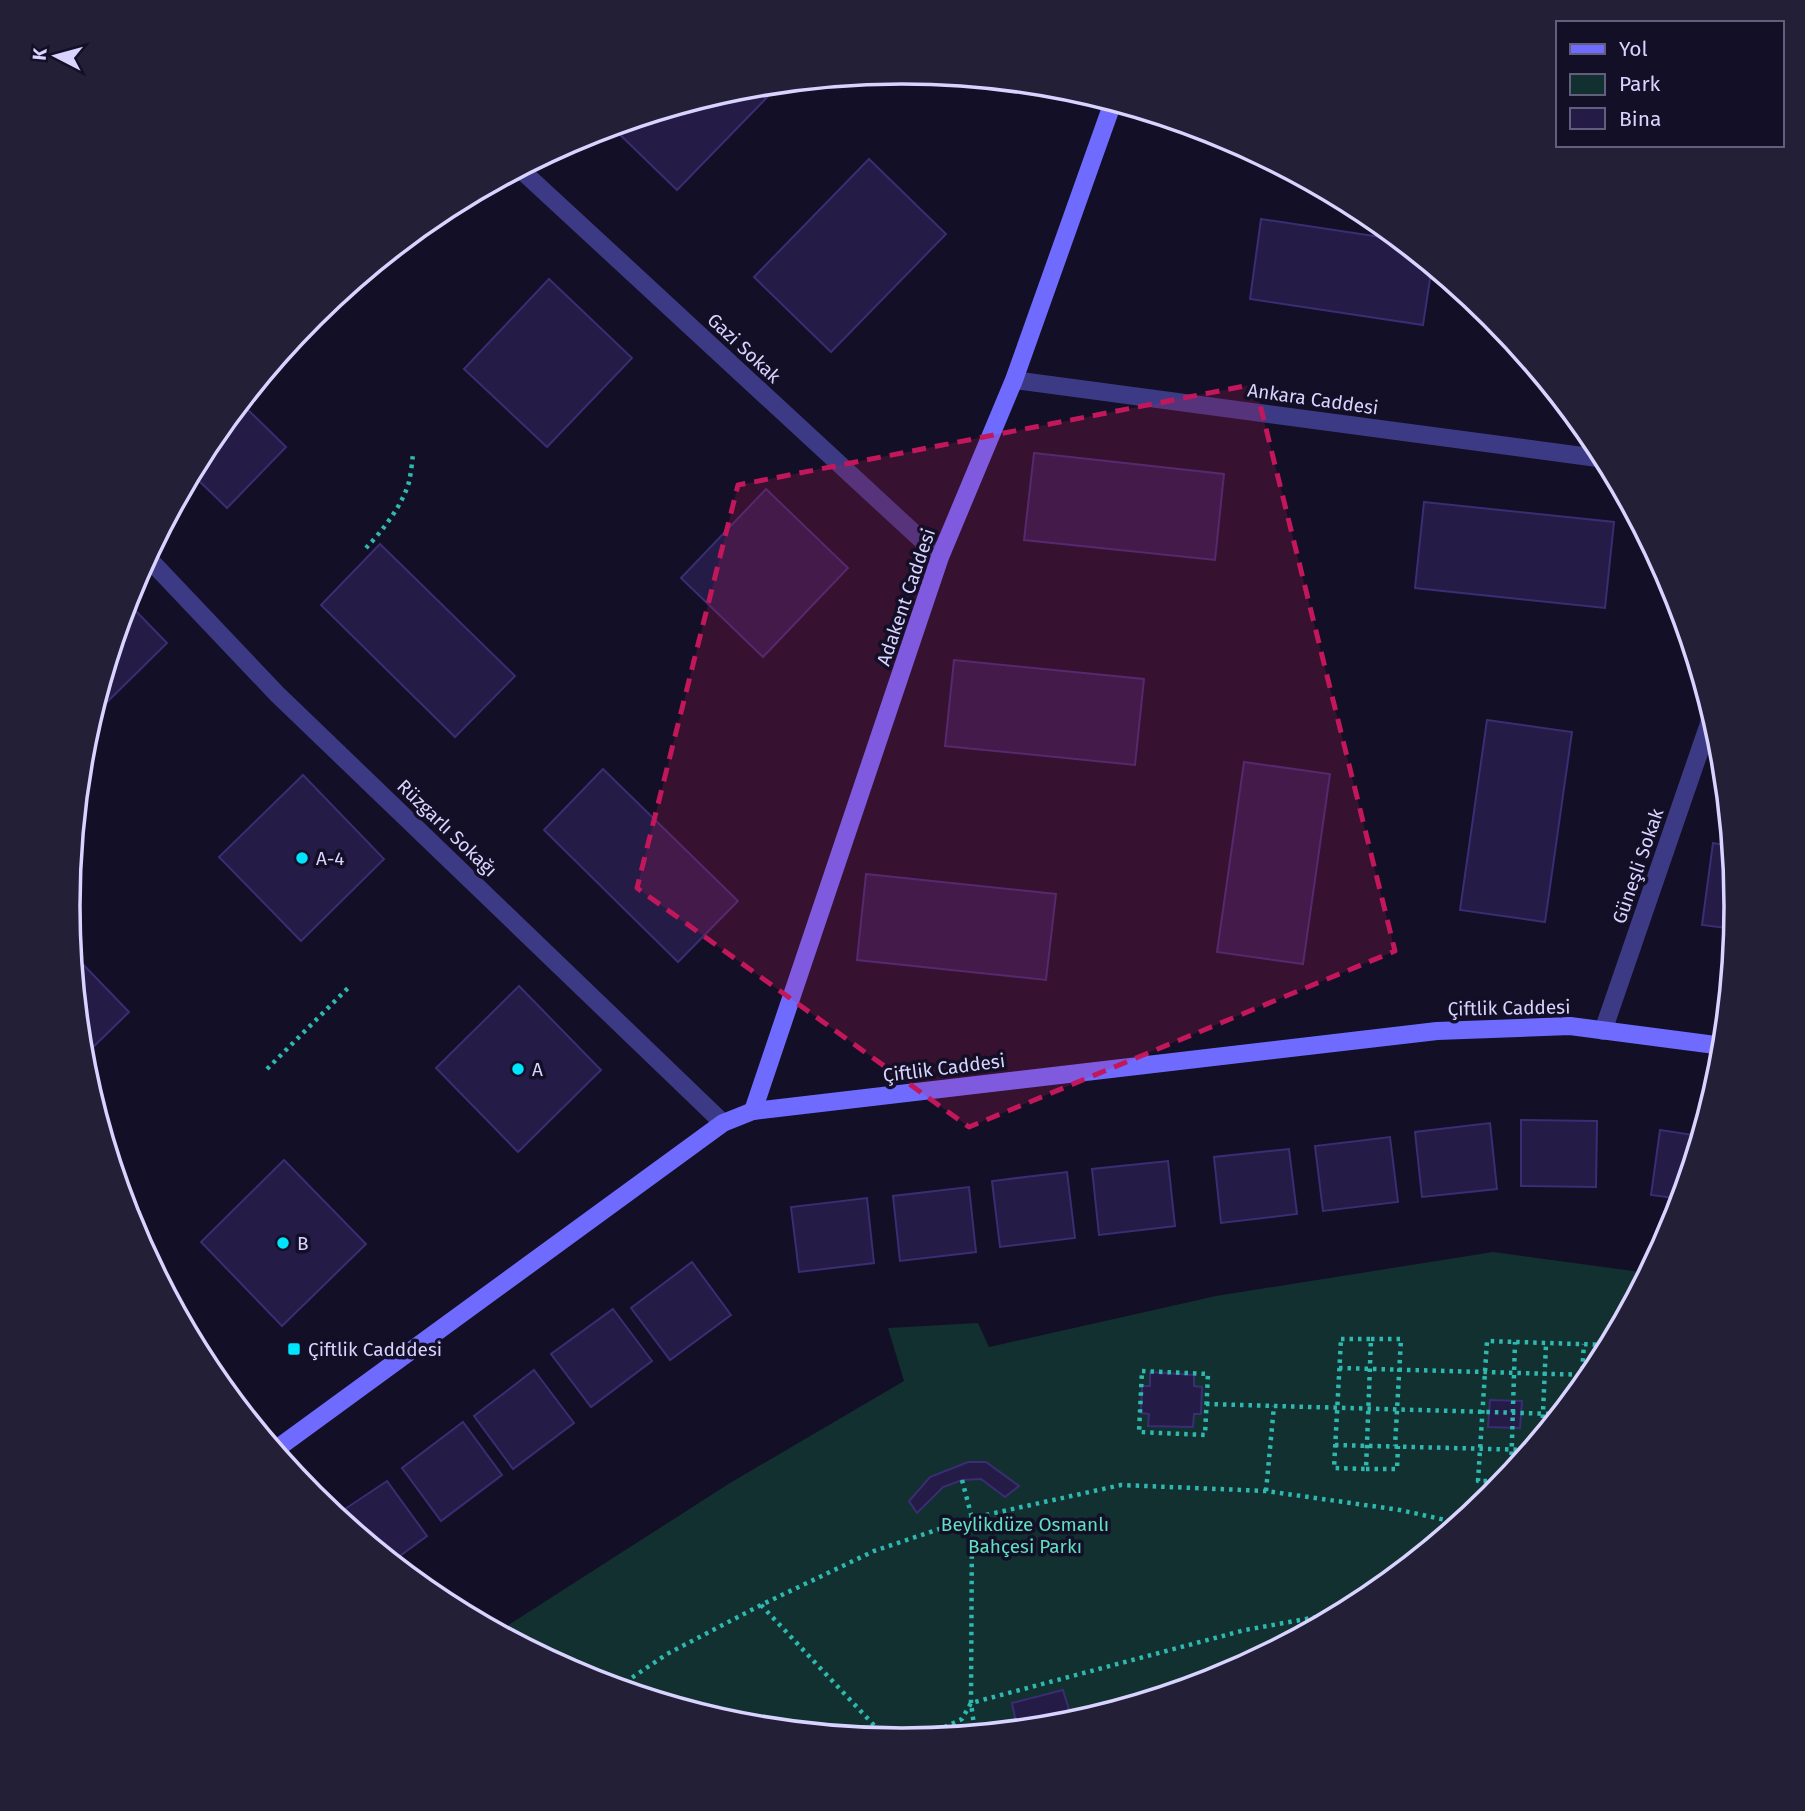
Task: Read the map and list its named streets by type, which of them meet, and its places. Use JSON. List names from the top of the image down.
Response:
{
  "streets": {
    "street": [
      "Gazi Sokak",
      "Ankara Caddesi",
      "Adakent Caddesi",
      "Rüzgarlı Sokağı",
      "Güneşli Sokak",
      "Çiftlik Caddesi"
    ]
  },
  "crossings": [
    ["Gazi Sokak", "Adakent Caddesi"],
    ["Ankara Caddesi", "Adakent Caddesi"],
    ["Adakent Caddesi", "Çiftlik Caddesi"],
    ["Rüzgarlı Sokağı", "Çiftlik Caddesi"],
    ["Güneşli Sokak", "Çiftlik Caddesi"]
  ],
  "parks": ["Beylikdüze Osmanlı Bahçesi Parkı"],
  "places": {
    "other": ["A-4", "A", "B"],
    "transit": ["Çiftlik Cadddesi"]
  },
  "legend": ["Yol", "Park", "Bina"],
  "north": "left"
}
